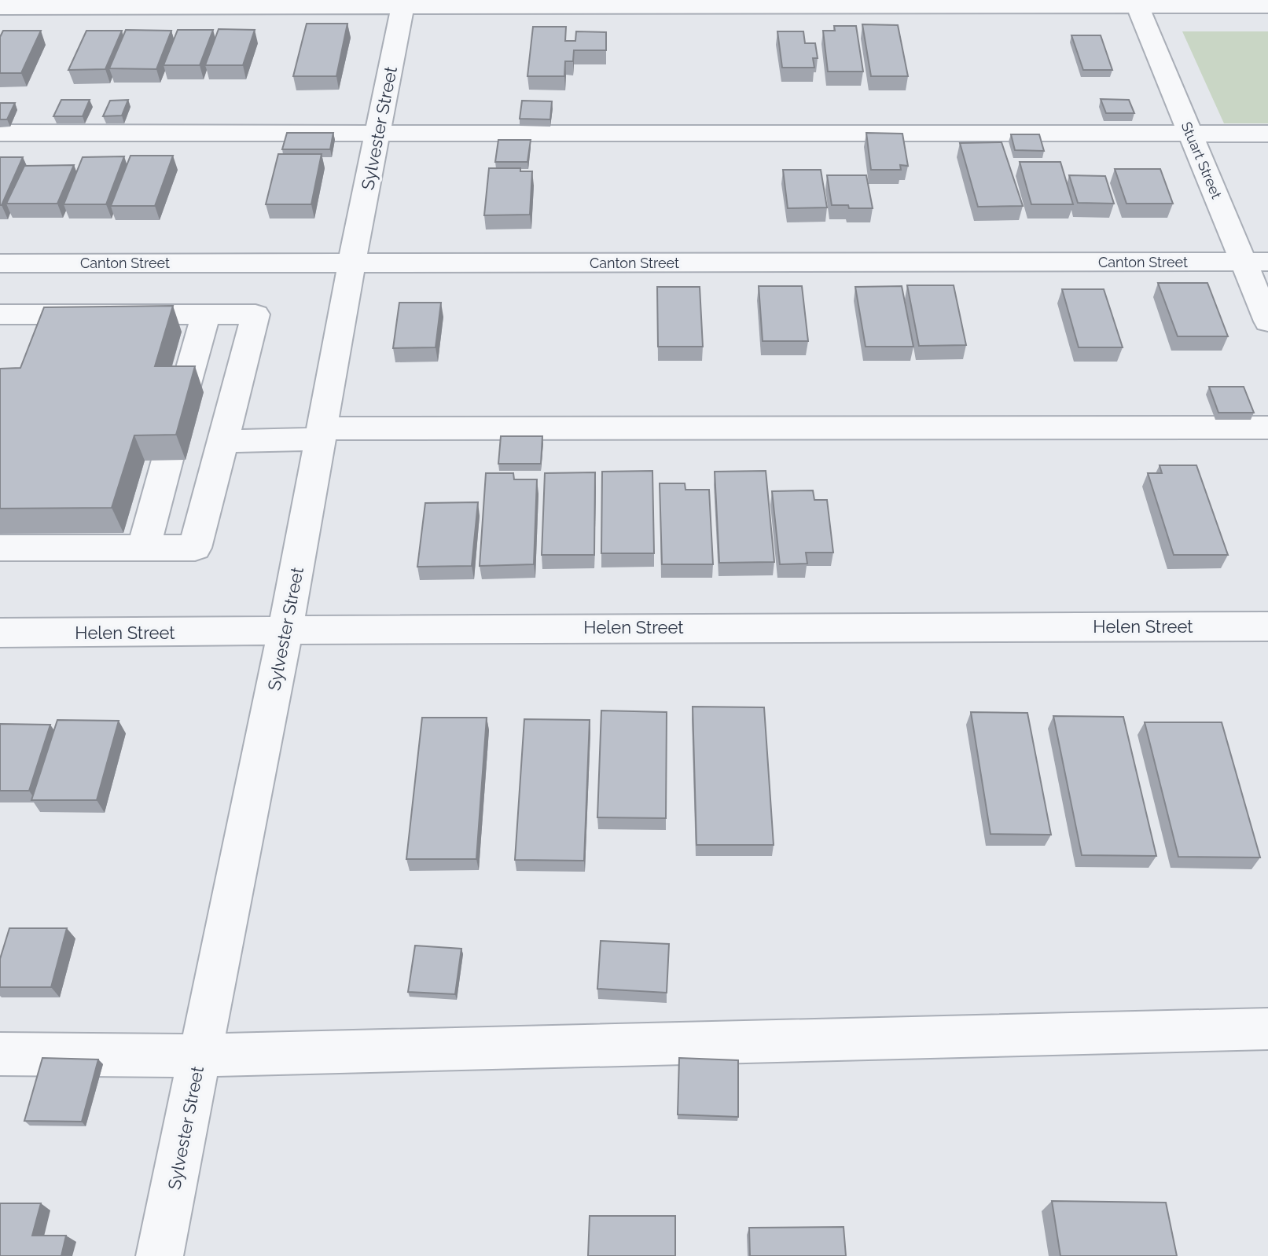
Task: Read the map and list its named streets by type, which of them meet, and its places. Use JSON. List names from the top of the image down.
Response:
{
  "streets": {
    "street": [
      "Sylvester Street",
      "Stuart Street",
      "Canton Street",
      "Helen Street"
    ]
  },
  "crossings": [
    ["Sylvester Street", "Canton Street"],
    ["Sylvester Street", "Helen Street"],
    ["Stuart Street", "Canton Street"]
  ]
}
